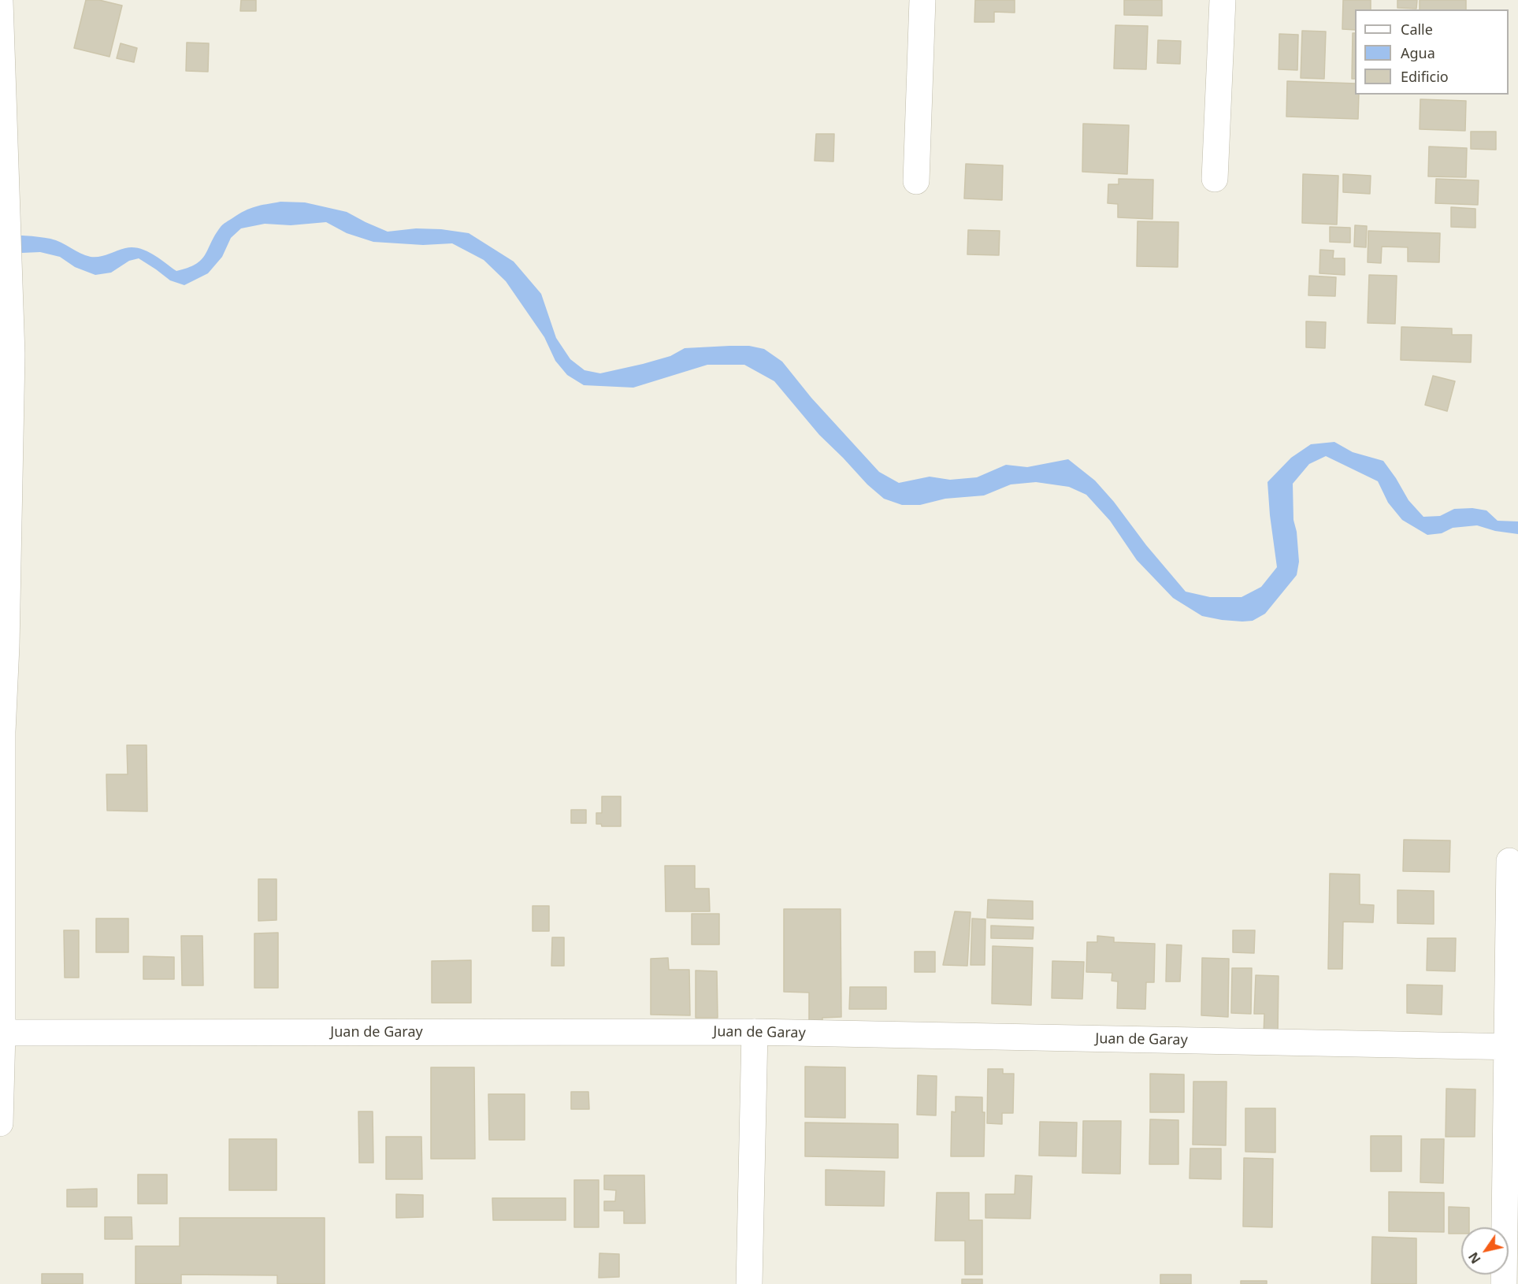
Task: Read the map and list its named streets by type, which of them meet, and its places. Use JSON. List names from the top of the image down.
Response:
{
  "streets": {
    "street": ["Juan de Garay"]
  },
  "legend": ["Calle", "Agua", "Edificio"],
  "north": "bottom left"
}
